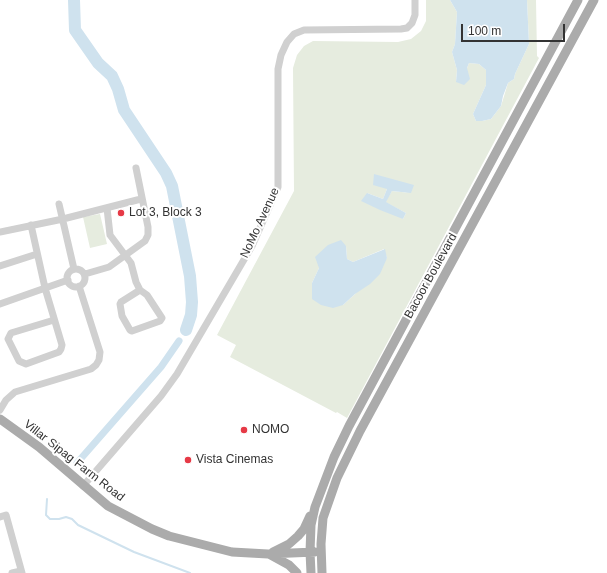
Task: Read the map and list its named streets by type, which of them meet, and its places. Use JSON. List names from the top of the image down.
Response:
{
  "streets": {
    "main road": ["Bacoor Boulevard", "Villar Sipag Farm Road"],
    "street": ["NoMo Avenue"]
  },
  "crossings": [
    ["NoMo Avenue", "Villar Sipag Farm Road"],
    ["Bacoor Boulevard", "Villar Sipag Farm Road"]
  ],
  "places": ["Lot 3, Block 3", "NOMO", "Vista Cinemas"],
  "scale_bar": "100 m"
}
